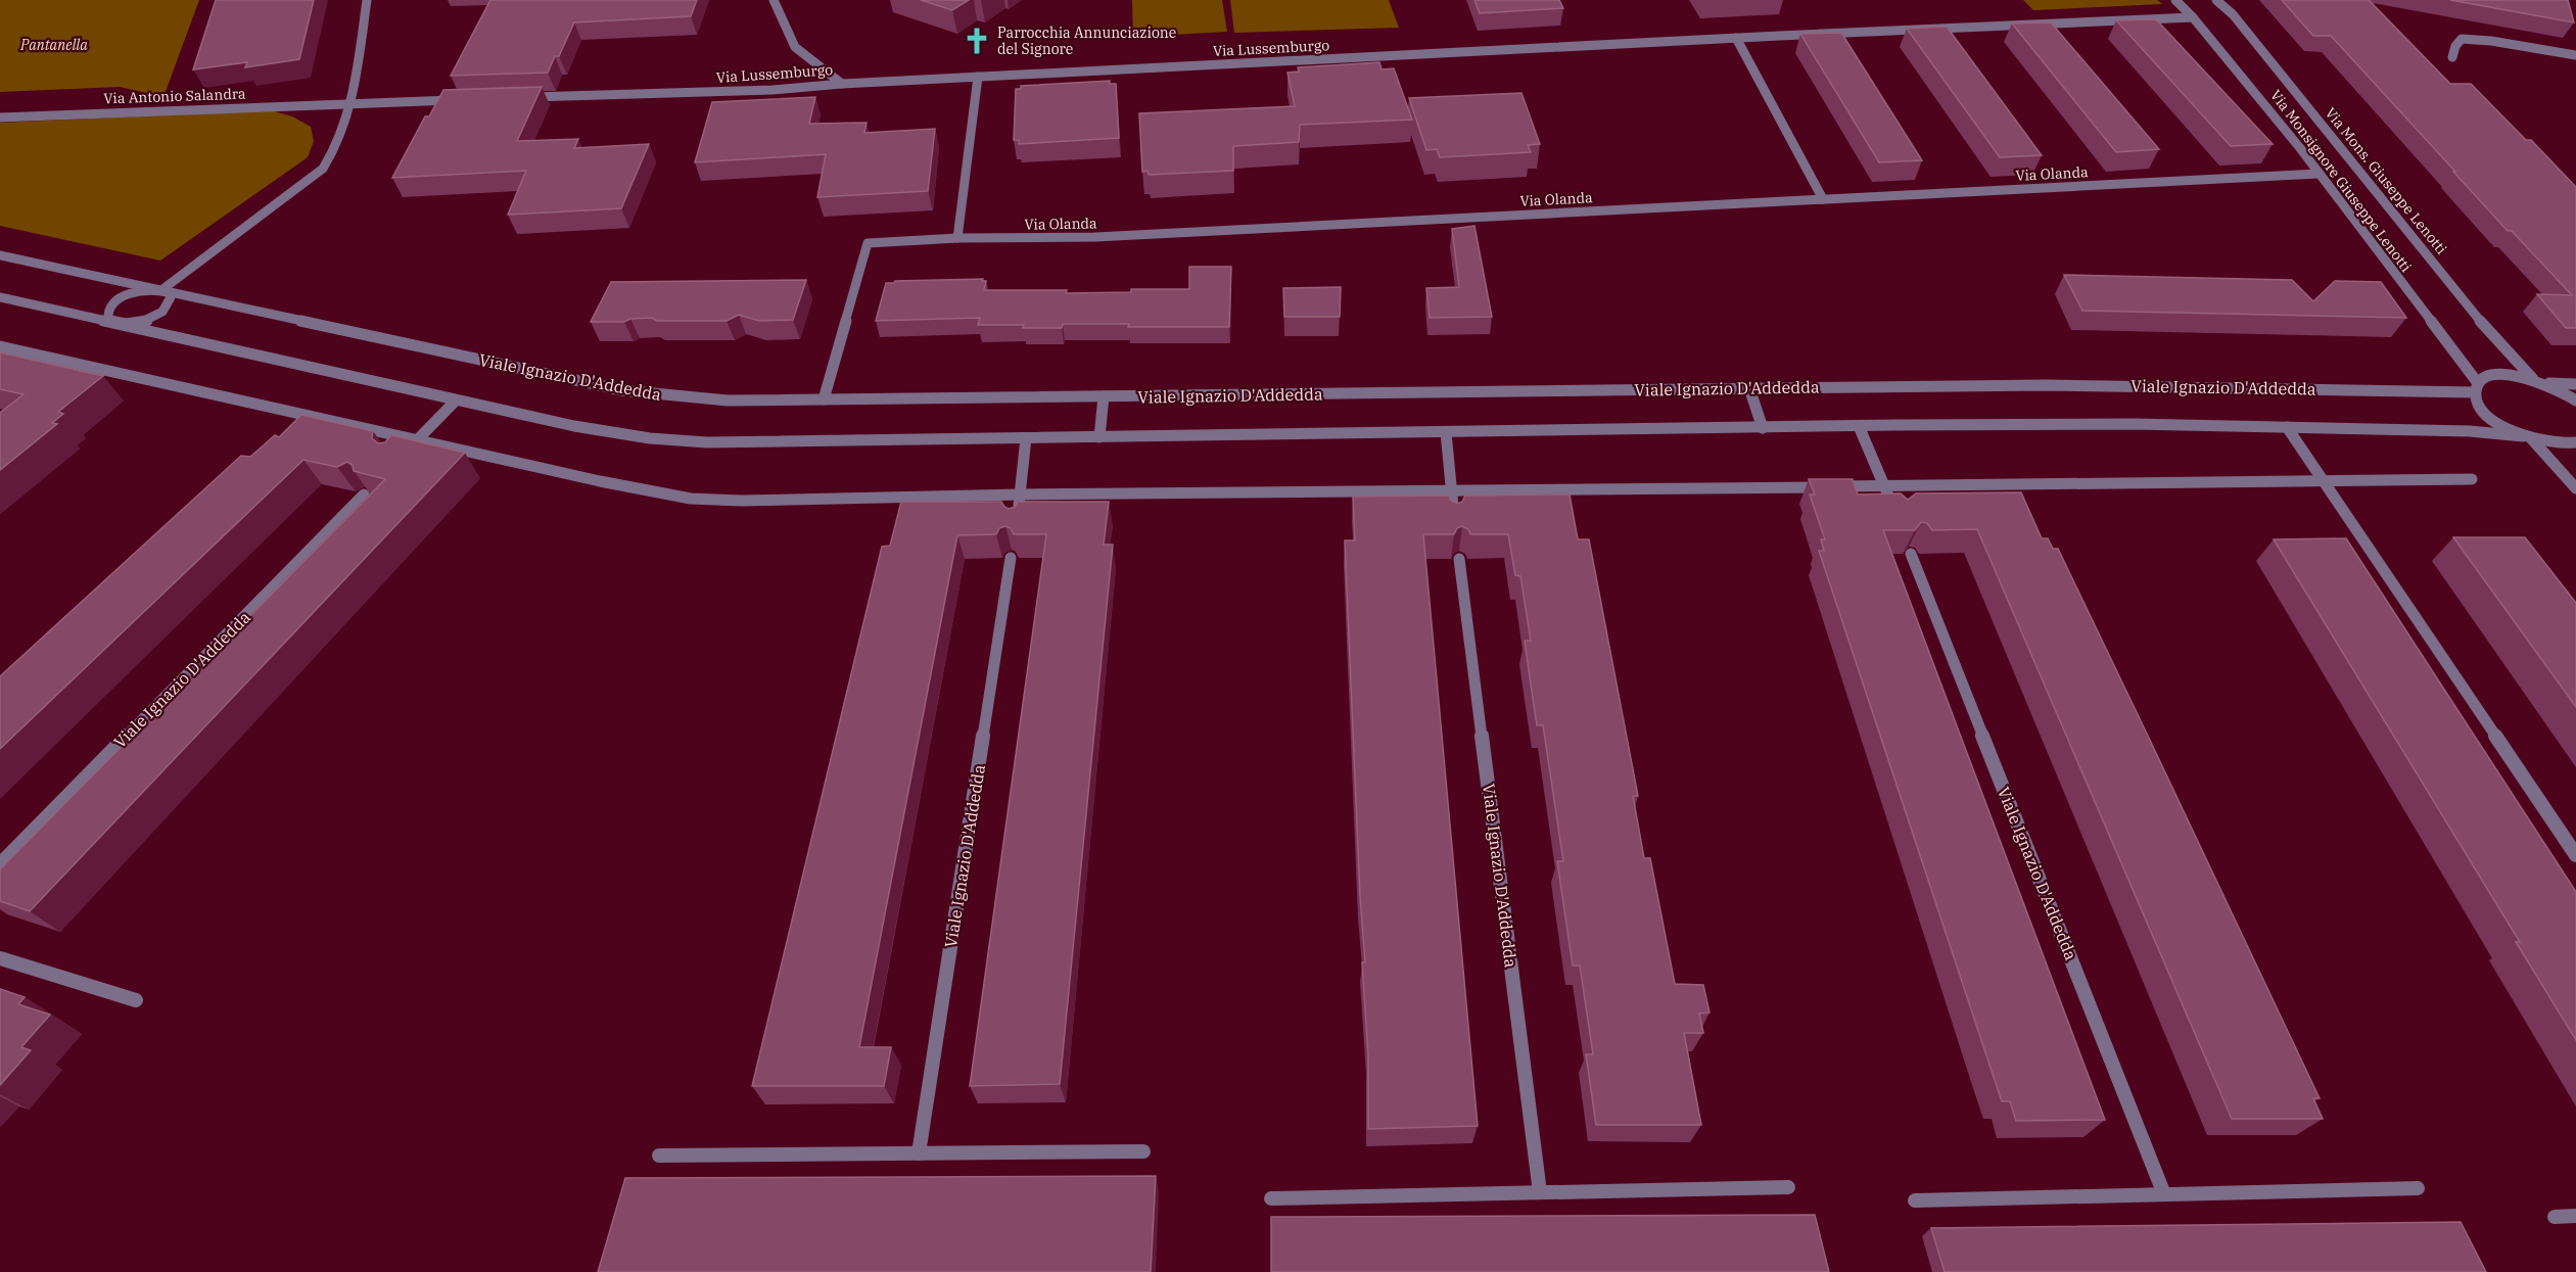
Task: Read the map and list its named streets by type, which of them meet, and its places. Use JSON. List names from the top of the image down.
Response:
{
  "streets": {
    "street": [
      "Via Lussemburgo",
      "Via Antonio Salandra",
      "Via Olanda",
      "Via Monsignore Giuseppe Lenotti",
      "Via Mons. Giuseppe Lenotti",
      "Viale Ignazio D'Addedda"
    ]
  },
  "crossings": [
    ["Via Lussemburgo", "Via Monsignore Giuseppe Lenotti"],
    ["Via Olanda", "Via Monsignore Giuseppe Lenotti"],
    ["Via Olanda", "Viale Ignazio D'Addedda"],
    ["Via Monsignore Giuseppe Lenotti", "Viale Ignazio D'Addedda"],
    ["Via Mons. Giuseppe Lenotti", "Viale Ignazio D'Addedda"]
  ],
  "parks": ["Pantanella"],
  "places": {
    "church": ["Parrocchia Annunciazione del Signore"]
  }
}
